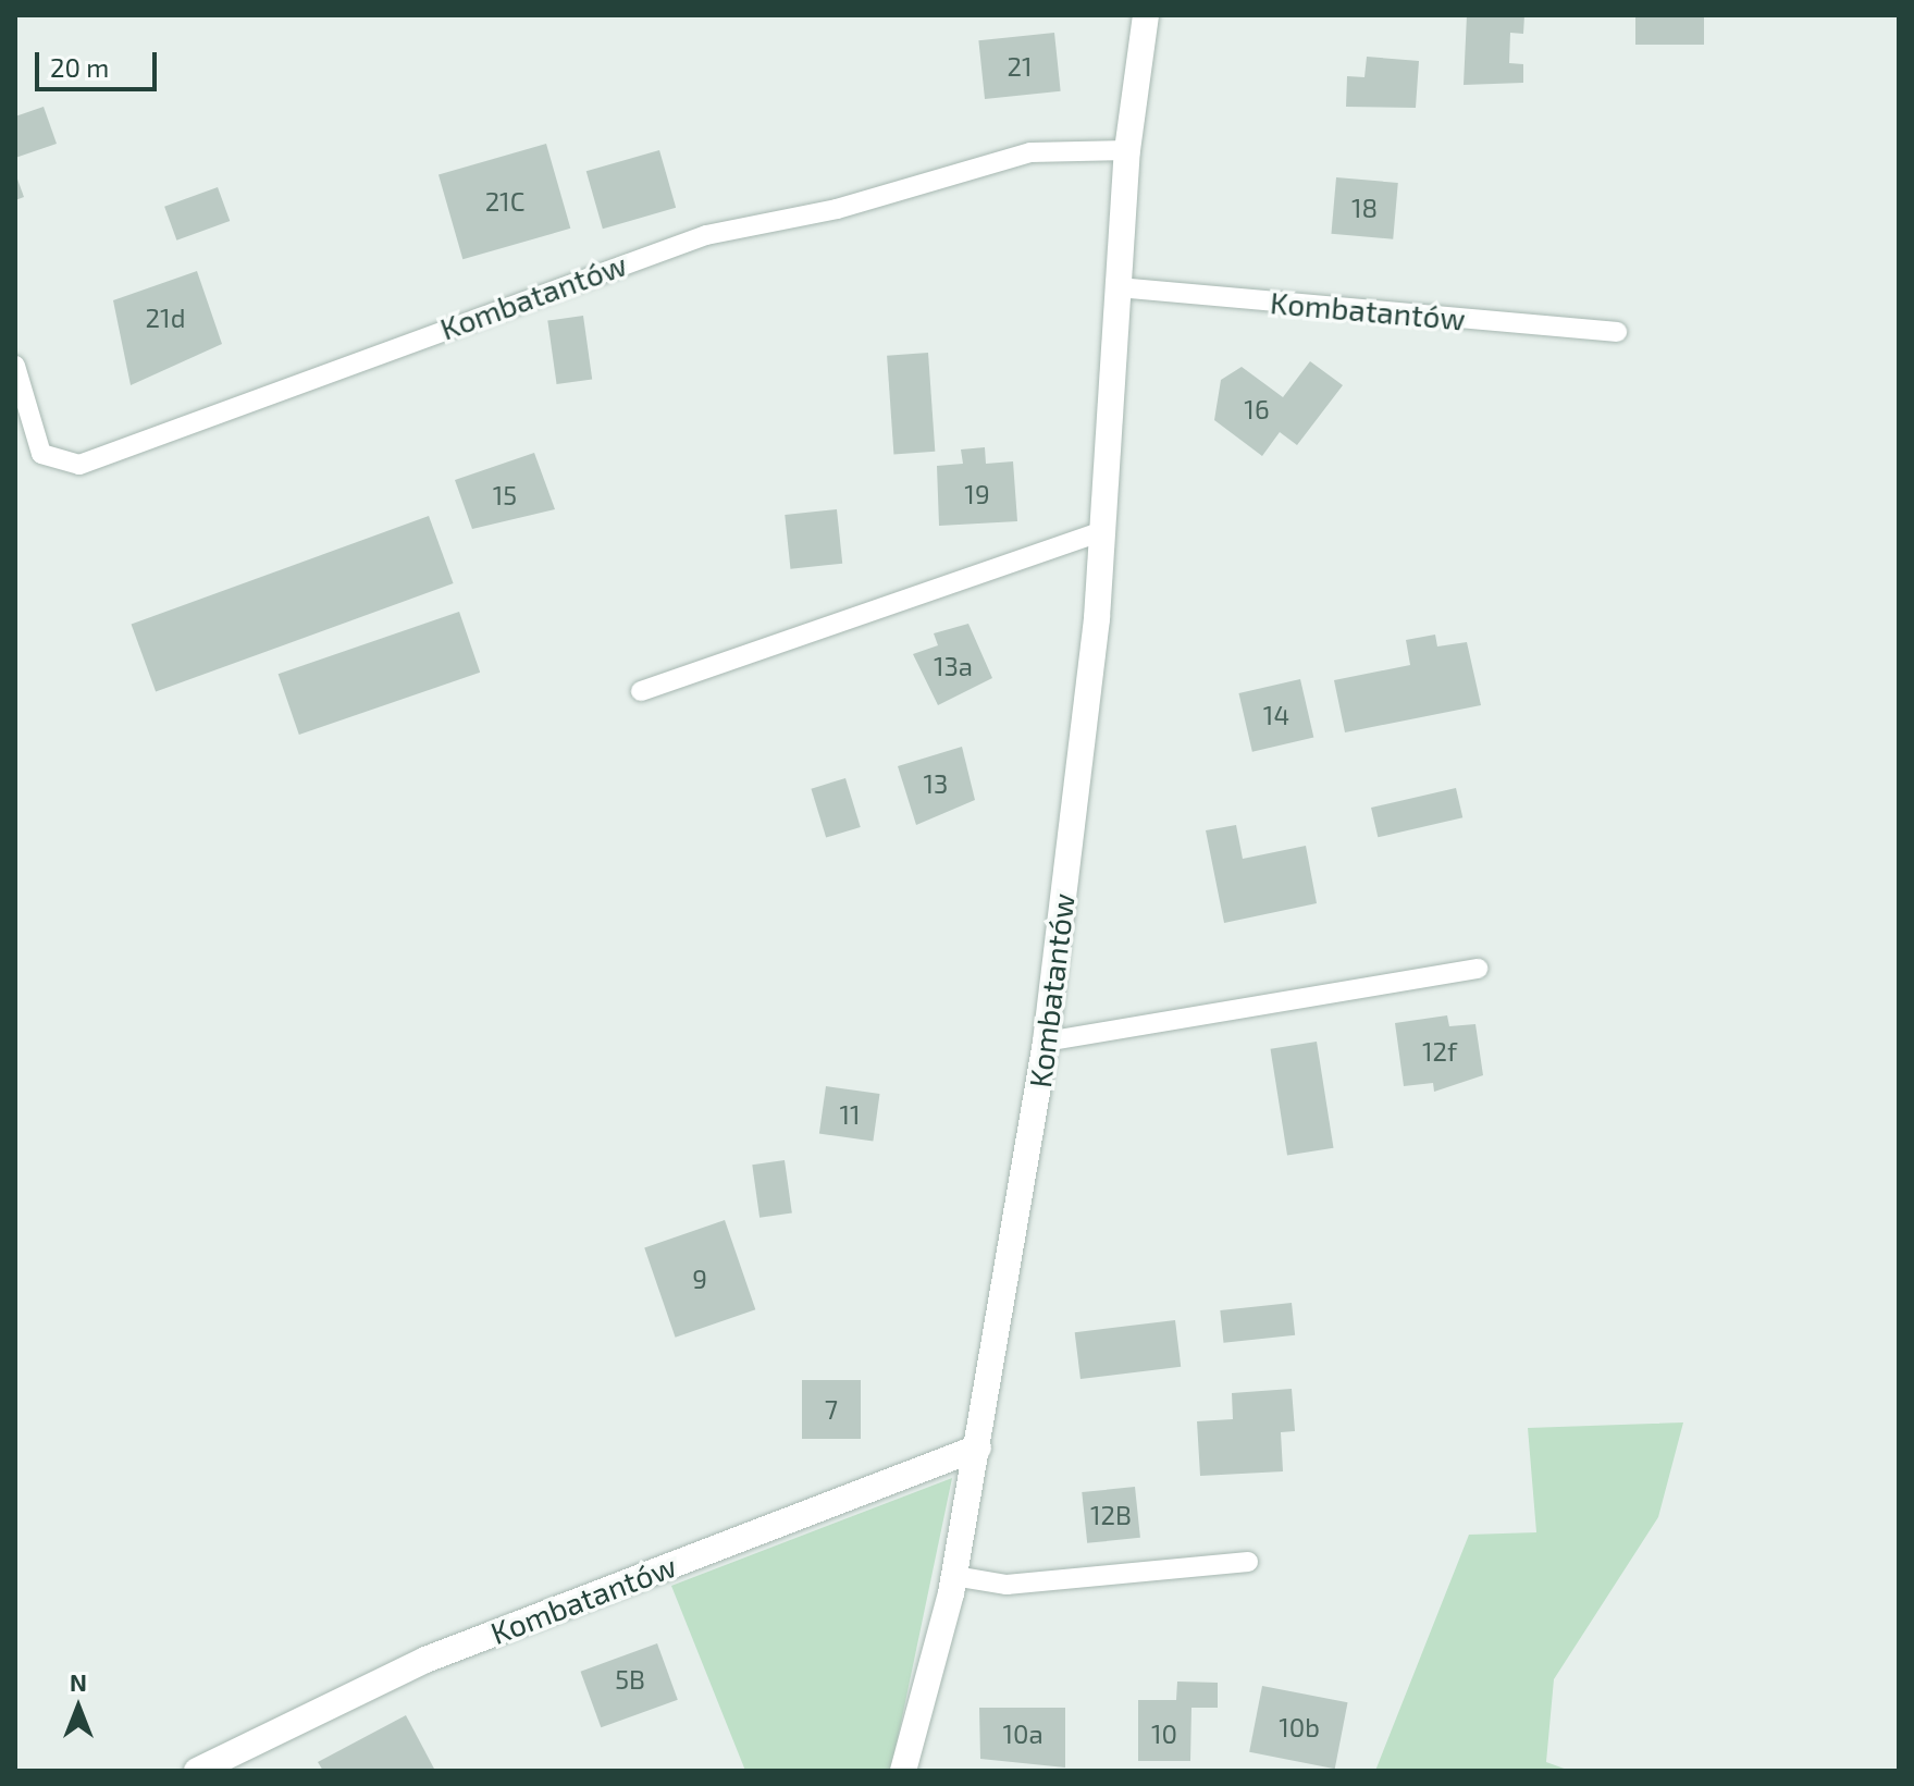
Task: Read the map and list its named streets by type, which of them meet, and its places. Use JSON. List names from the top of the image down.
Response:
{
  "streets": {
    "street": ["Kombatantów"]
  },
  "house_numbers": [
    "21",
    "21C",
    "18",
    "21d",
    "16",
    "19",
    "15",
    "13a",
    "14",
    "13",
    "12f",
    "11",
    "9",
    "7",
    "12B",
    "5B",
    "10b",
    "10a",
    "10"
  ],
  "scale_bar": "20 m",
  "north": "top"
}
